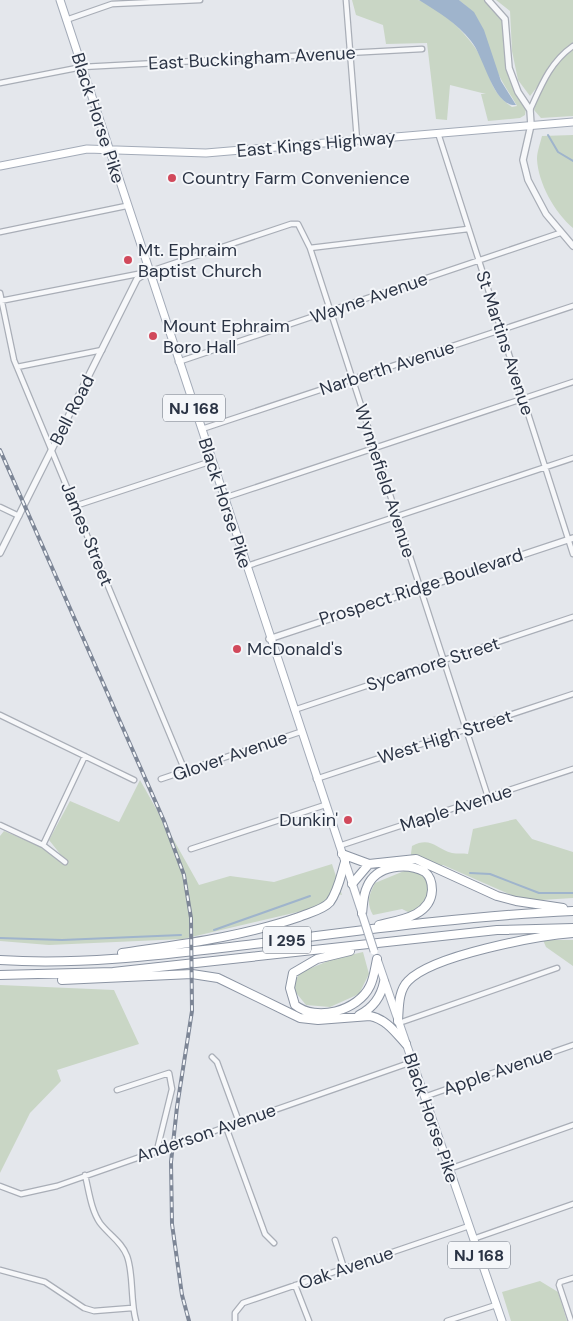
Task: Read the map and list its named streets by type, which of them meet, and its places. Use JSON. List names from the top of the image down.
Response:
{
  "streets": {
    "highway": ["I 295"],
    "main road": ["Black Horse Pike", "East Kings Highway", "NJ 168"],
    "street": [
      "East Buckingham Avenue",
      "Wayne Avenue",
      "St Martins Avenue",
      "Narberth Avenue",
      "Bell Road",
      "Wynnefield Avenue",
      "James Street",
      "Prospect Ridge Boulevard",
      "Sycamore Street",
      "West High Street",
      "Glover Avenue",
      "Maple Avenue",
      "Apple Avenue",
      "Anderson Avenue",
      "Oak Avenue"
    ]
  },
  "crossings": [
    ["East Buckingham Avenue", "Black Horse Pike"],
    ["Black Horse Pike", "East Kings Highway"],
    ["Black Horse Pike", "Wayne Avenue"],
    ["Black Horse Pike", "Narberth Avenue"],
    ["Black Horse Pike", "NJ 168"],
    ["Black Horse Pike", "Bell Road"],
    ["Black Horse Pike", "Wynnefield Avenue"],
    ["Black Horse Pike", "Prospect Ridge Boulevard"],
    ["Black Horse Pike", "Sycamore Street"],
    ["Black Horse Pike", "West High Street"],
    ["Black Horse Pike", "Glover Avenue"],
    ["Black Horse Pike", "Maple Avenue"],
    ["Black Horse Pike", "Apple Avenue"],
    ["Black Horse Pike", "Anderson Avenue"],
    ["Black Horse Pike", "Oak Avenue"],
    ["East Kings Highway", "St Martins Avenue"],
    ["Wayne Avenue", "St Martins Avenue"],
    ["Wayne Avenue", "Wynnefield Avenue"],
    ["St Martins Avenue", "Narberth Avenue"],
    ["St Martins Avenue", "Prospect Ridge Boulevard"],
    ["Narberth Avenue", "Wynnefield Avenue"],
    ["Bell Road", "Wynnefield Avenue"],
    ["Bell Road", "James Street"],
    ["Wynnefield Avenue", "Prospect Ridge Boulevard"],
    ["Wynnefield Avenue", "Sycamore Street"],
    ["Wynnefield Avenue", "West High Street"],
    ["Wynnefield Avenue", "Maple Avenue"],
    ["James Street", "Glover Avenue"]
  ],
  "places": [
    "Country Farm Convenience",
    "Mt. Ephraim Baptist Church",
    "Mount Ephraim Boro Hall",
    "McDonald's",
    "Dunkin'"
  ]
}
